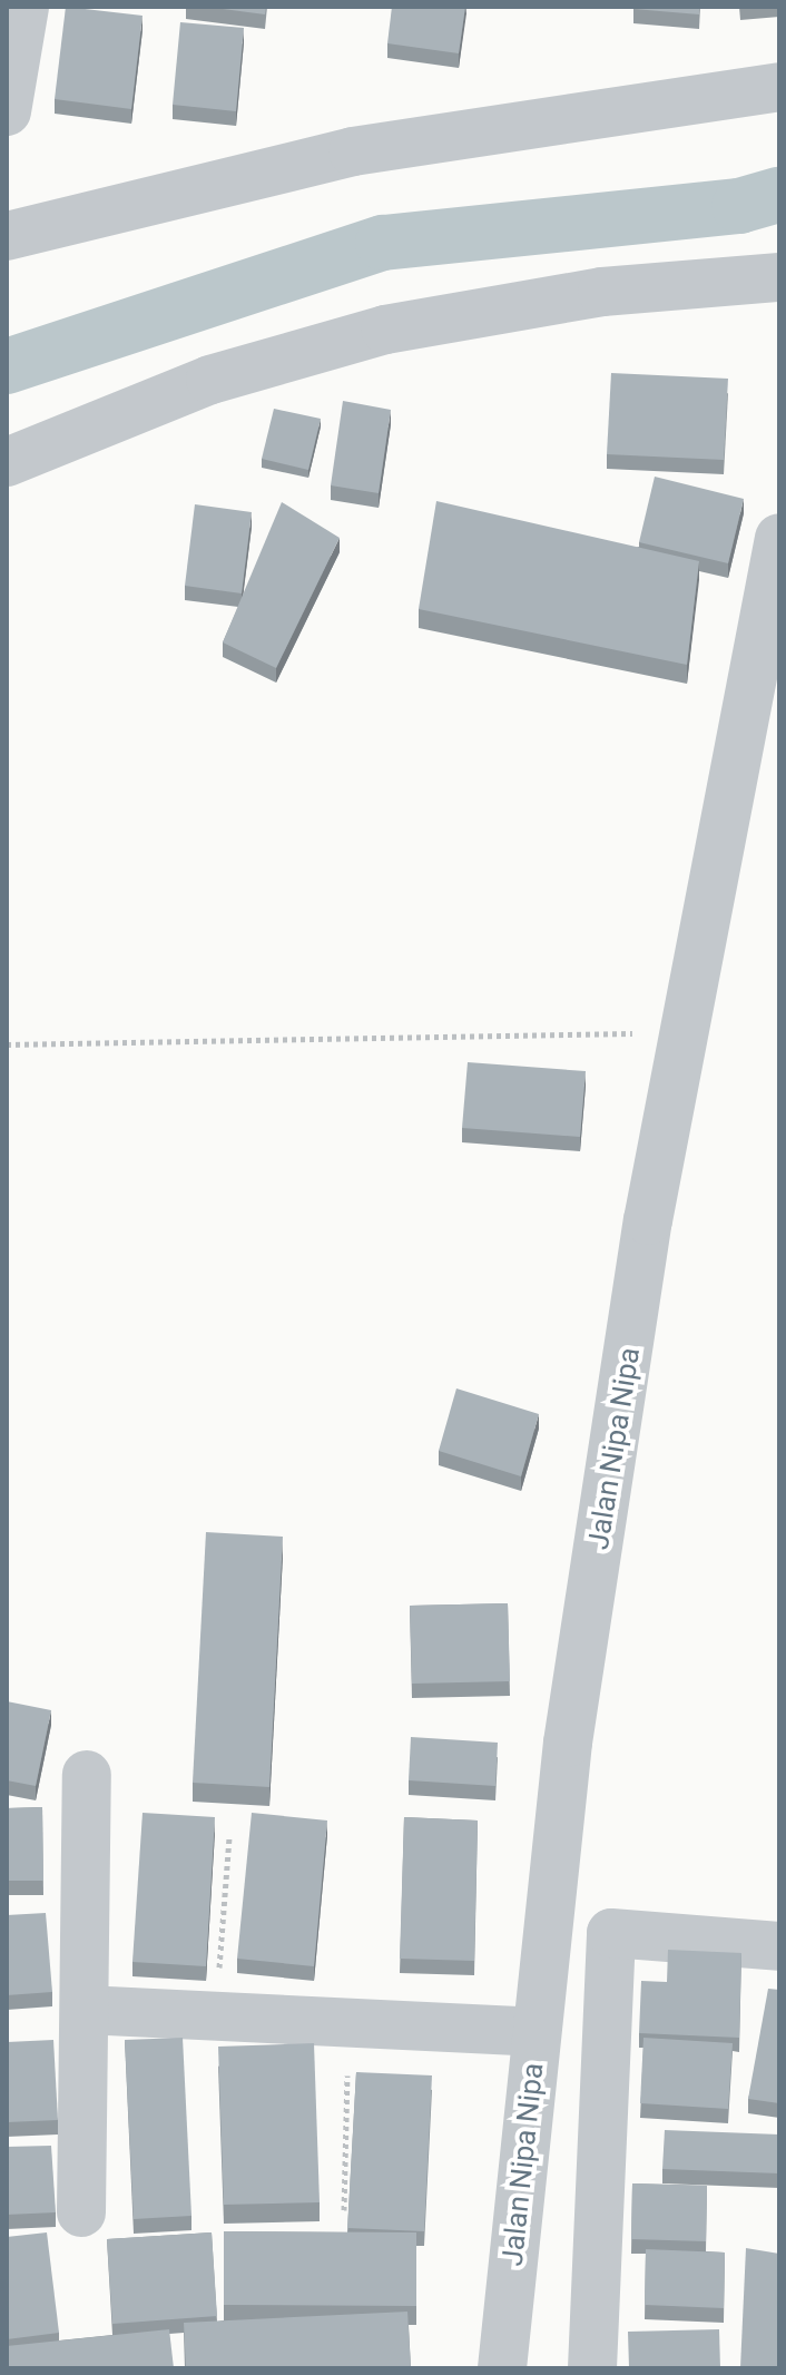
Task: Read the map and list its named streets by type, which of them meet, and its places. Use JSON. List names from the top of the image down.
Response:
{
  "streets": {
    "street": ["Jalan Nipa Nipa"]
  }
}
